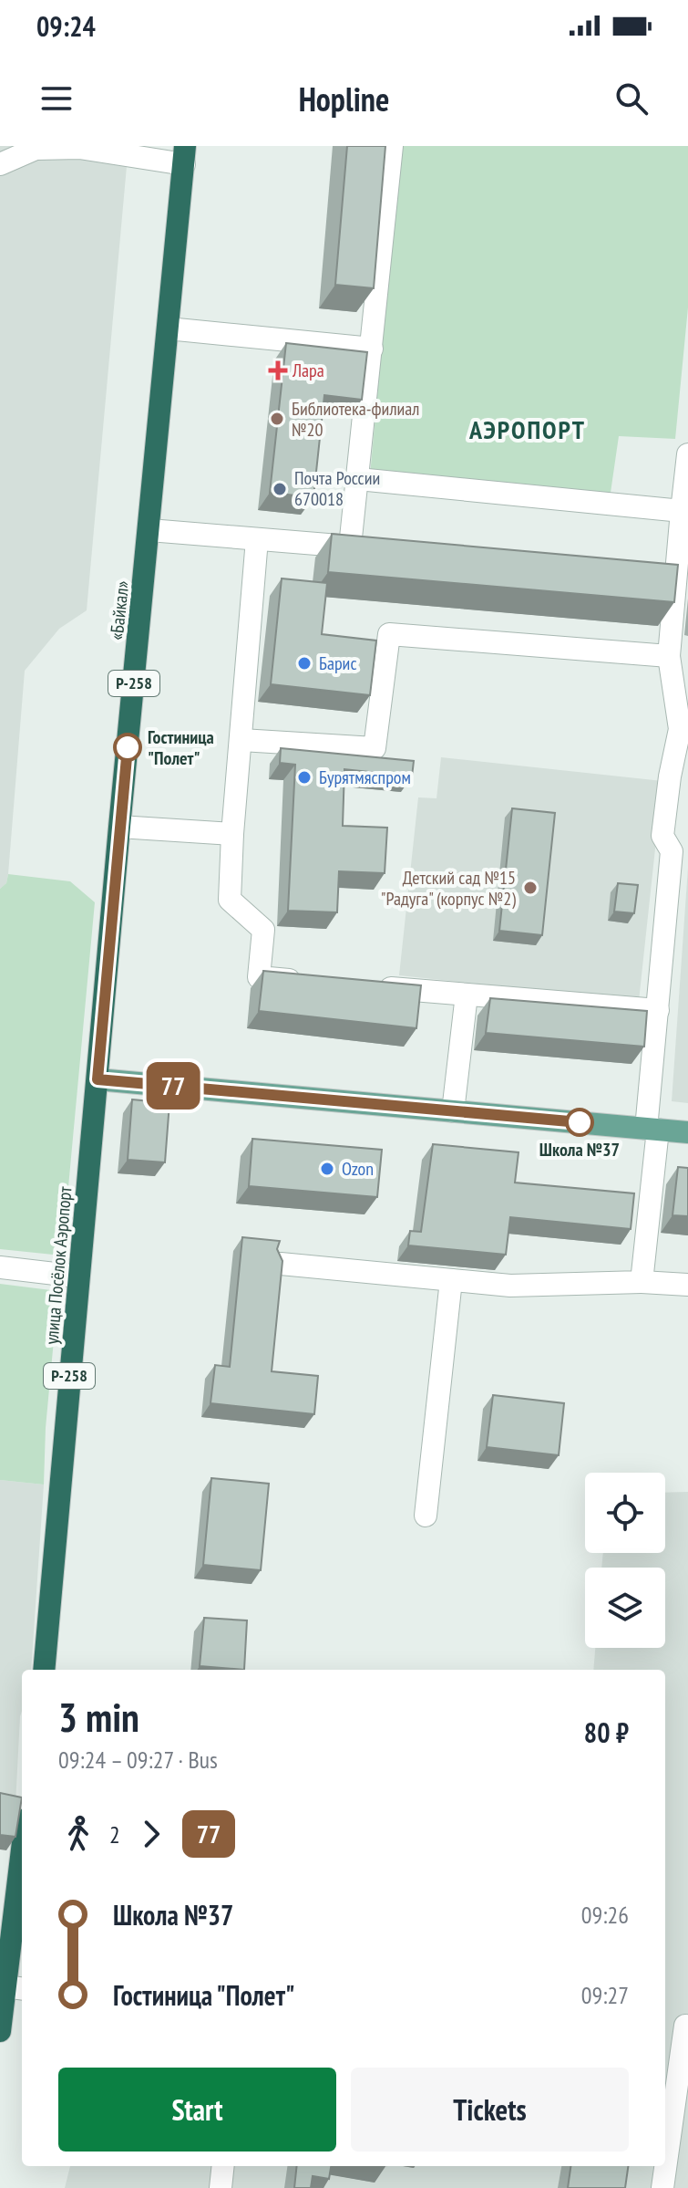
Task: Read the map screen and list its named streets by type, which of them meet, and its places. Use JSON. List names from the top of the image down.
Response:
{
  "streets": {
    "highway": ["«Байкал»", "Р-258", "улица Посёлок Аэропорт"]
  },
  "crossings": [
    ["«Байкал»", "улица Посёлок Аэропорт"]
  ],
  "districts": ["АЭРОПОРТ"],
  "places": {
    "health": ["Лара"],
    "other": [
      "Библиотека-филиал №20",
      "Почта России 670018",
      "Барис",
      "Гостиница \"Полет\"",
      "Бурятмяспром",
      "Детский сад №15 \"Радуга\" (корпус №2)",
      "Школа №37",
      "Ozon"
    ]
  },
  "lines": ["bus line 77"],
  "page": {
    "status": "09:24",
    "header": "Hopline",
    "on_map": "77",
    "heading": ["3 min", "09:24 – 09:27 · Bus", "80 ₽"],
    "legs": ["2", "77"],
    "list": [
      {
        "name": "Школа №37",
        "value": "09:26"
      },
      {
        "name": "Гостиница \"Полет\"",
        "value": "09:27"
      }
    ],
    "buttons": ["Start", "Tickets"]
  }
}
